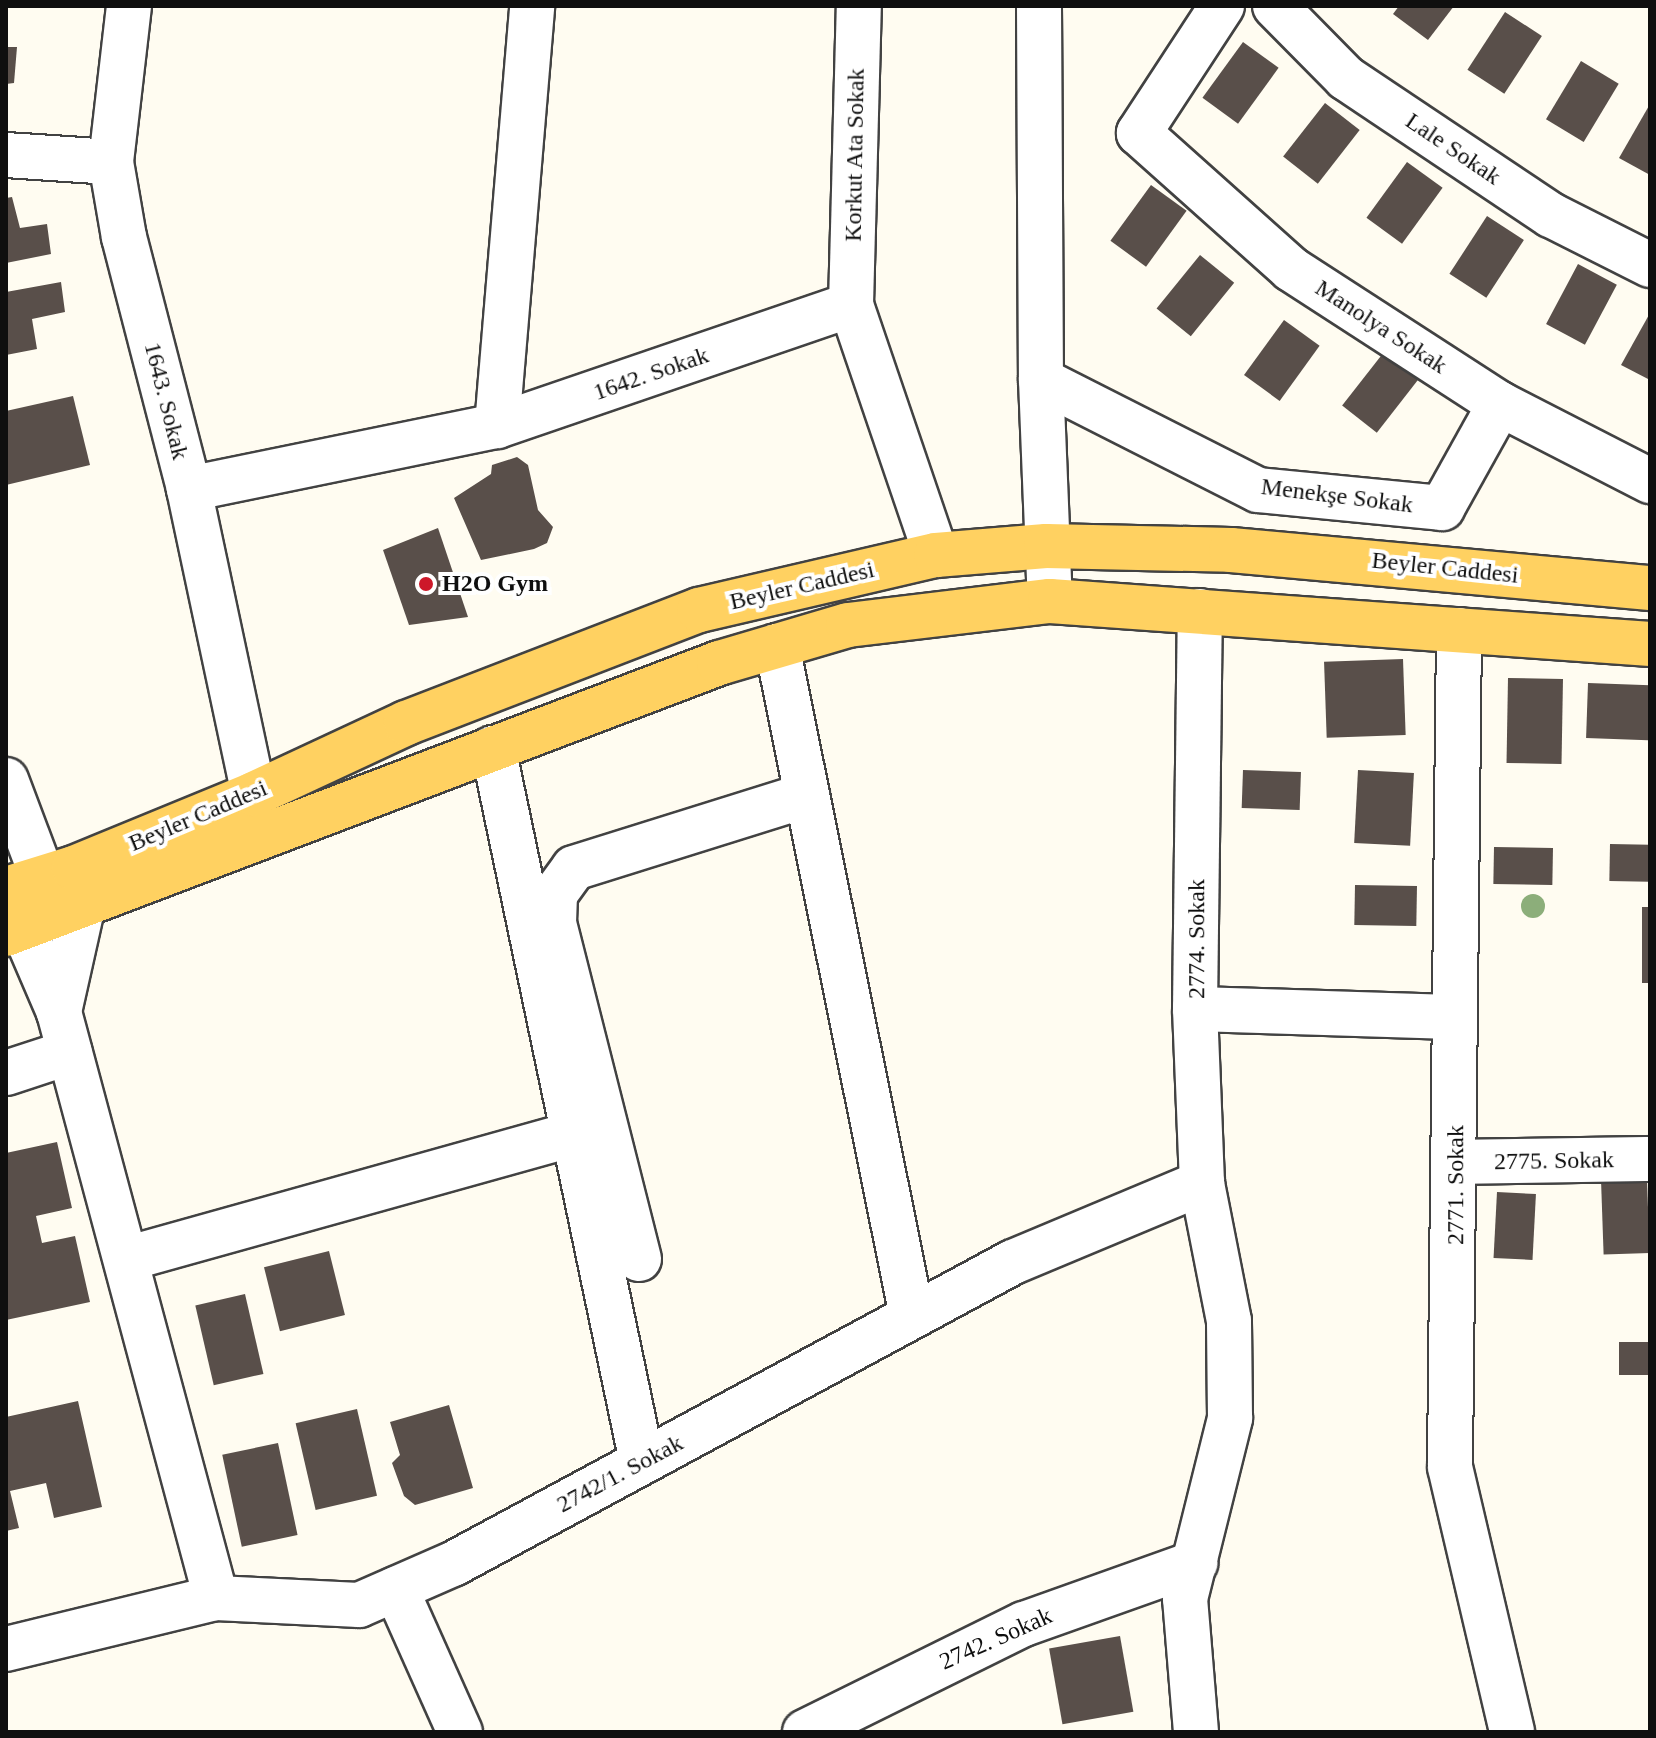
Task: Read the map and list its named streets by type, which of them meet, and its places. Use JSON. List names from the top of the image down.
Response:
{
  "streets": {
    "main road": ["Beyler Caddesi"],
    "street": [
      "Lale Sokak",
      "Korkut Ata Sokak",
      "Manolya Sokak",
      "1642. Sokak",
      "1643. Sokak",
      "Menekşe Sokak",
      "2774. Sokak",
      "2775. Sokak",
      "2771. Sokak",
      "2742/1. Sokak",
      "2742. Sokak"
    ]
  },
  "crossings": [
    ["Korkut Ata Sokak", "1642. Sokak"],
    ["Manolya Sokak", "Menekşe Sokak"],
    ["1642. Sokak", "1643. Sokak"],
    ["1643. Sokak", "Beyler Caddesi"],
    ["Beyler Caddesi", "2774. Sokak"],
    ["Beyler Caddesi", "2771. Sokak"],
    ["2774. Sokak", "2771. Sokak"],
    ["2775. Sokak", "2771. Sokak"]
  ],
  "places": ["H2O Gym"]
}
